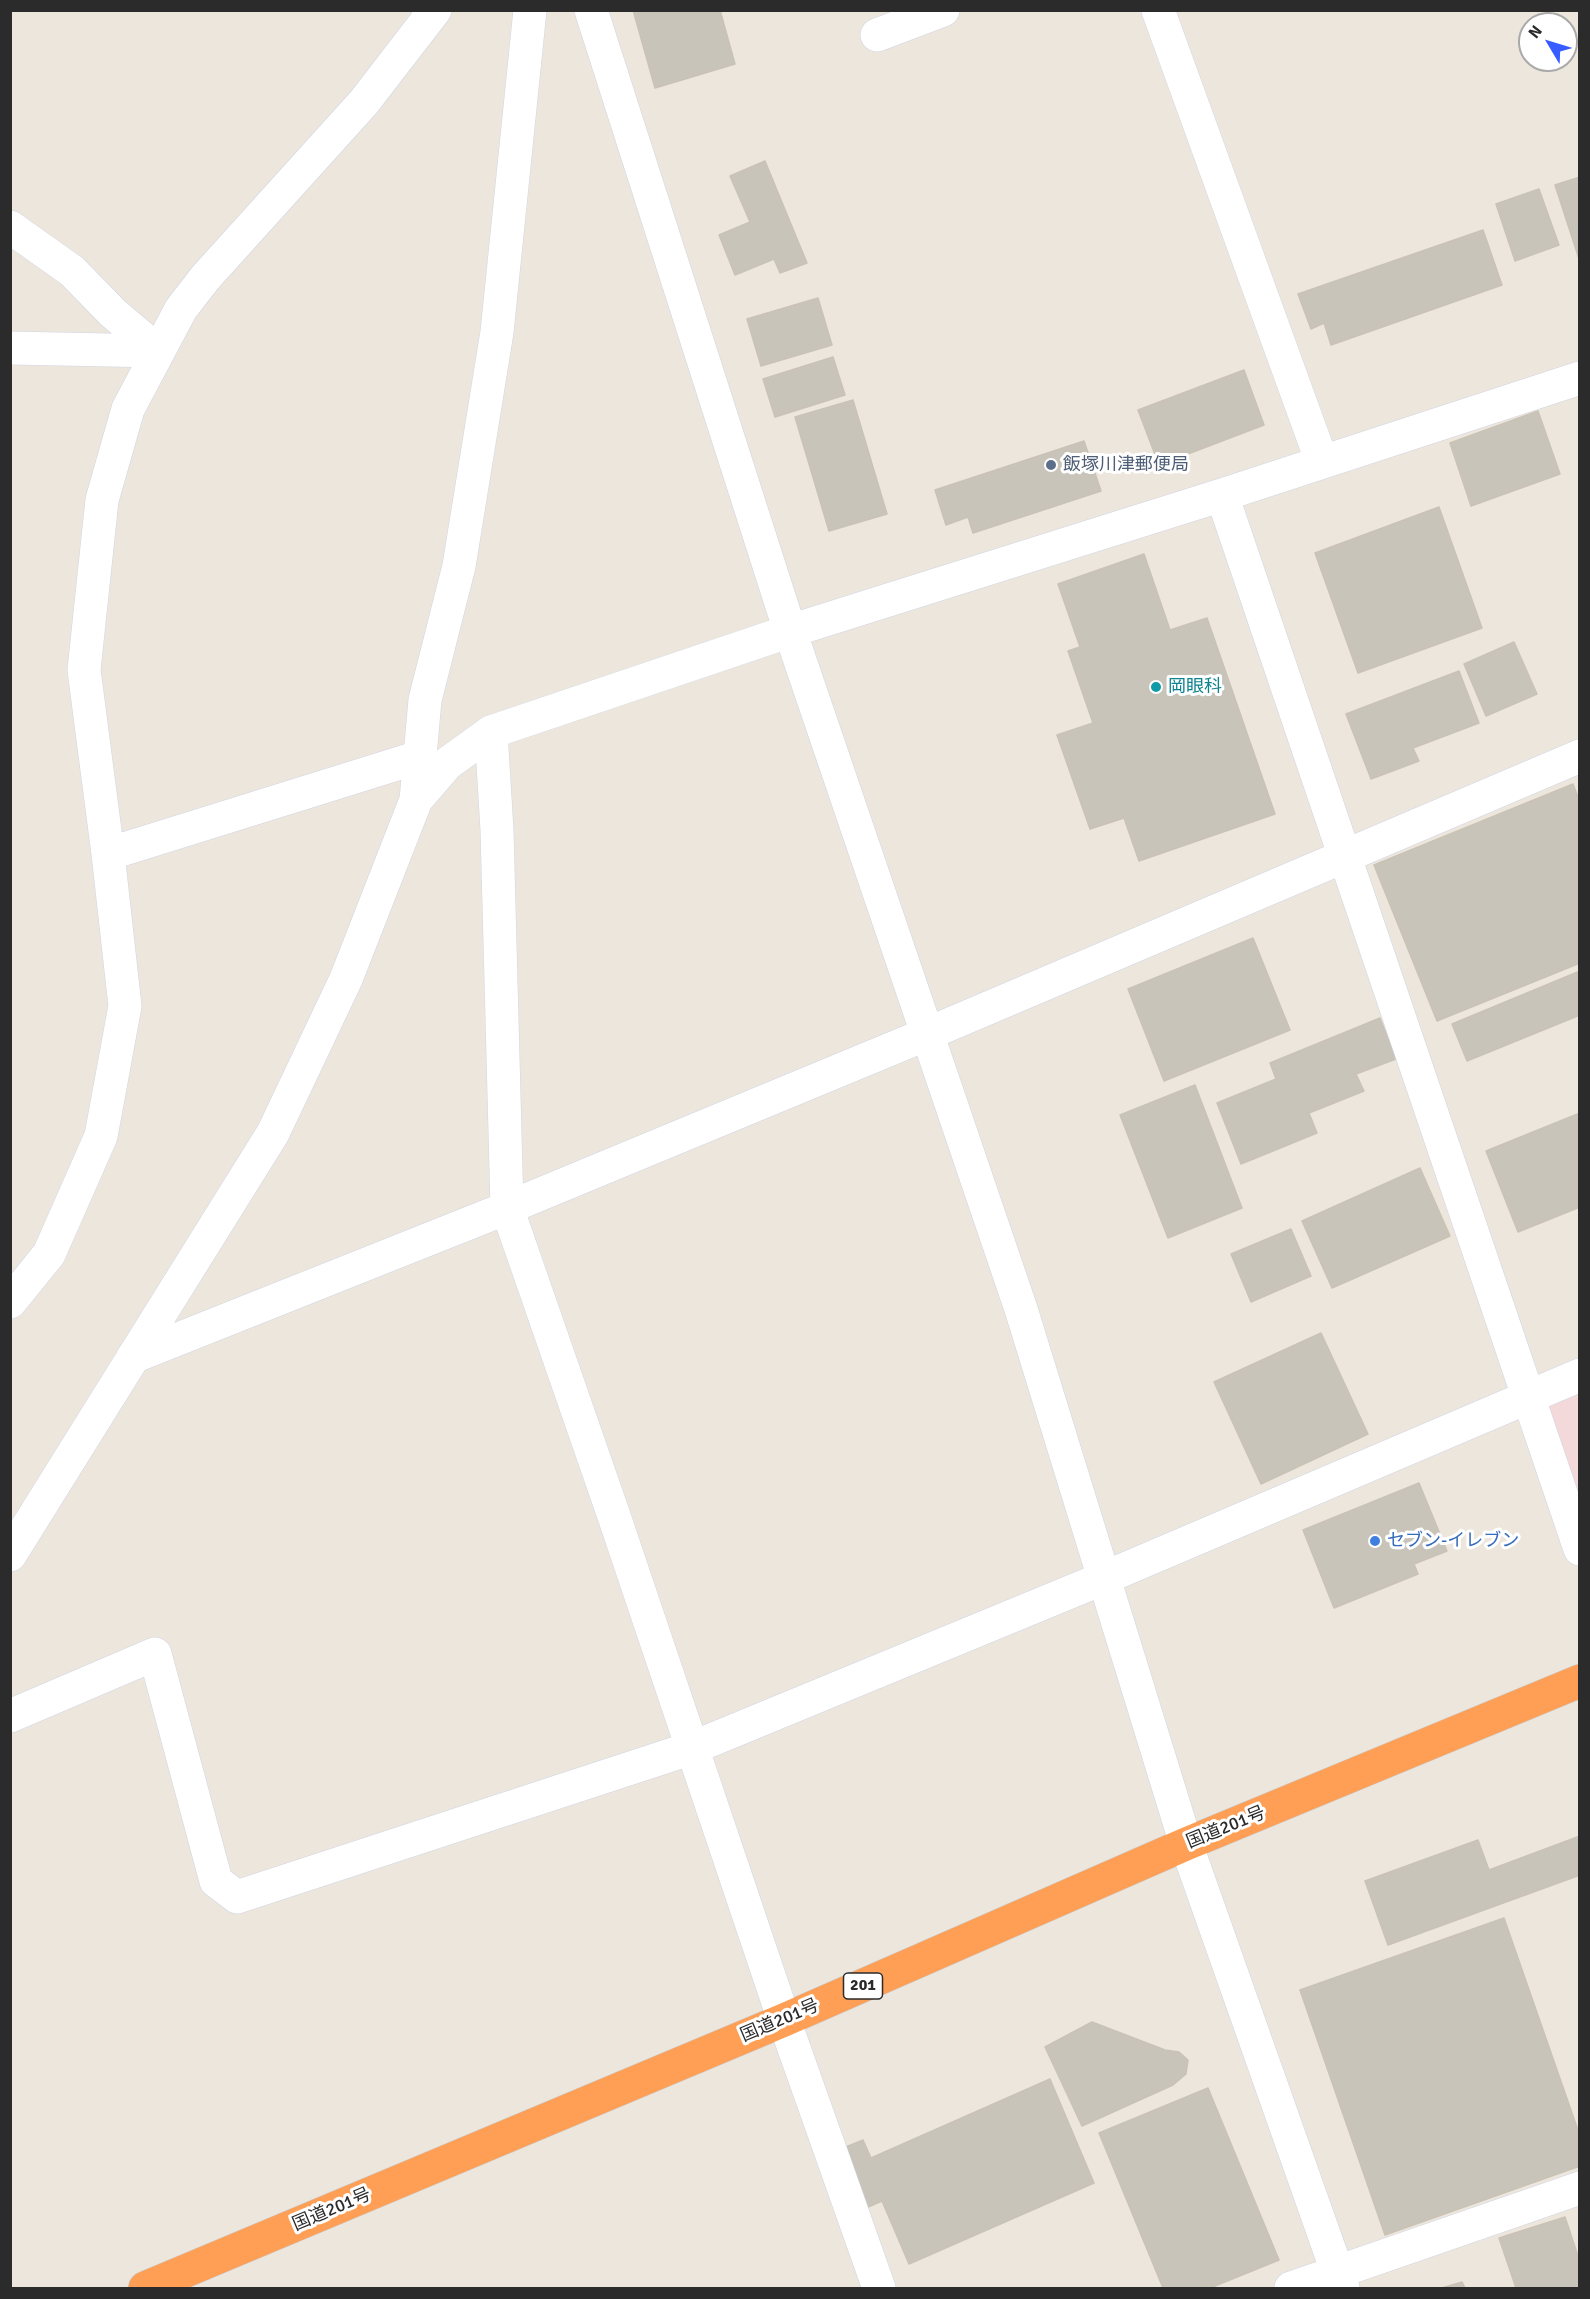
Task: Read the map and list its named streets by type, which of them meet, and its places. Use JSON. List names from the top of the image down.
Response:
{
  "streets": {
    "highway": ["国道201号", "201"]
  },
  "places": ["飯塚川津郵便局", "岡眼科", "セブン-イレブン"],
  "north": "top left"
}
